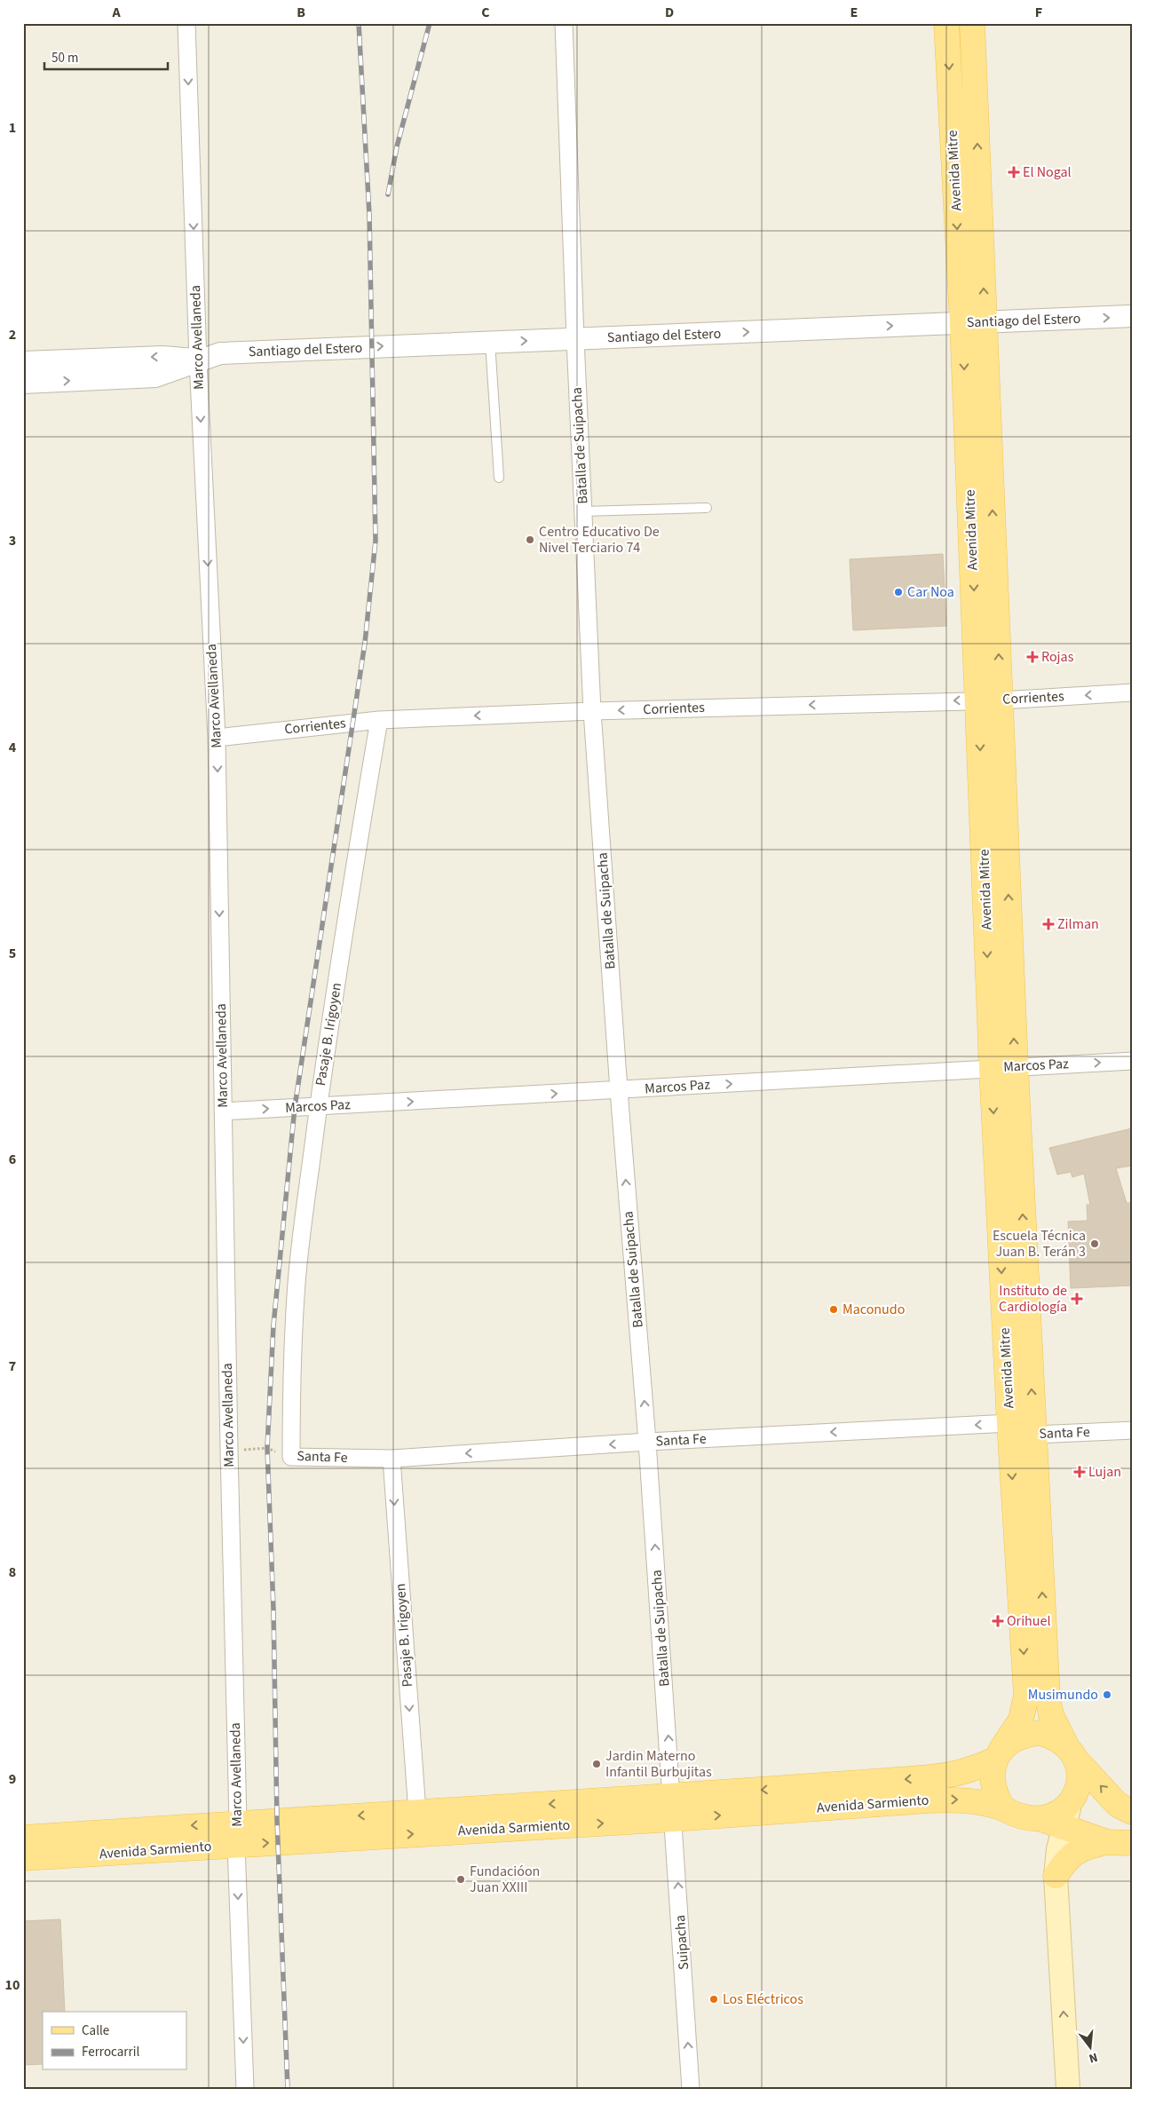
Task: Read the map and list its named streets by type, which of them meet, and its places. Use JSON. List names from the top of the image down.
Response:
{
  "streets": {
    "main road": ["Avenida Mitre", "Avenida Sarmiento"],
    "street": [
      "Santiago del Estero",
      "Marco Avellaneda",
      "Batalla de Suipacha",
      "Corrientes",
      "Pasaje B. Irigoyen",
      "Marcos Paz",
      "Santa Fe",
      "Suipacha"
    ]
  },
  "crossings": [
    ["Avenida Mitre", "Santiago del Estero"],
    ["Avenida Mitre", "Corrientes"],
    ["Avenida Mitre", "Marcos Paz"],
    ["Avenida Mitre", "Santa Fe"],
    ["Avenida Mitre", "Avenida Sarmiento"],
    ["Santiago del Estero", "Marco Avellaneda"],
    ["Santiago del Estero", "Batalla de Suipacha"],
    ["Marco Avellaneda", "Corrientes"],
    ["Marco Avellaneda", "Marcos Paz"],
    ["Marco Avellaneda", "Santa Fe"],
    ["Marco Avellaneda", "Avenida Sarmiento"],
    ["Batalla de Suipacha", "Corrientes"],
    ["Batalla de Suipacha", "Marcos Paz"],
    ["Batalla de Suipacha", "Santa Fe"],
    ["Batalla de Suipacha", "Avenida Sarmiento"],
    ["Batalla de Suipacha", "Suipacha"],
    ["Corrientes", "Pasaje B. Irigoyen"],
    ["Pasaje B. Irigoyen", "Marcos Paz"],
    ["Pasaje B. Irigoyen", "Santa Fe"],
    ["Pasaje B. Irigoyen", "Avenida Sarmiento"],
    ["Avenida Sarmiento", "Suipacha"]
  ],
  "one_way": [
    "Marco Avellaneda",
    "Batalla de Suipacha",
    "Corrientes",
    "Marcos Paz",
    "Santa Fe",
    "Suipacha"
  ],
  "places": {
    "health": [
      "El Nogal",
      "Rojas",
      "Zilman",
      "Instituto de Cardiología",
      "Lujan",
      "Orihuel"
    ],
    "other": [
      "Centro Educativo De Nivel Terciario 74",
      "Car Noa",
      "Escuela Técnica Juan B. Terán 3",
      "Maconudo",
      "Musimundo",
      "Jardin Materno Infantil Burbujitas",
      "Fundacióon Juan XXIII",
      "Los Eléctricos"
    ]
  },
  "legend": ["Calle", "Ferrocarril"],
  "scale_bar": "50 m",
  "north": "bottom",
  "grid": {
    "columns": [
      "A",
      "B",
      "C",
      "D",
      "E",
      "F"
    ],
    "rows": [
      "1",
      "2",
      "3",
      "4",
      "5",
      "6",
      "7",
      "8",
      "9",
      "10"
    ]
  }
}
